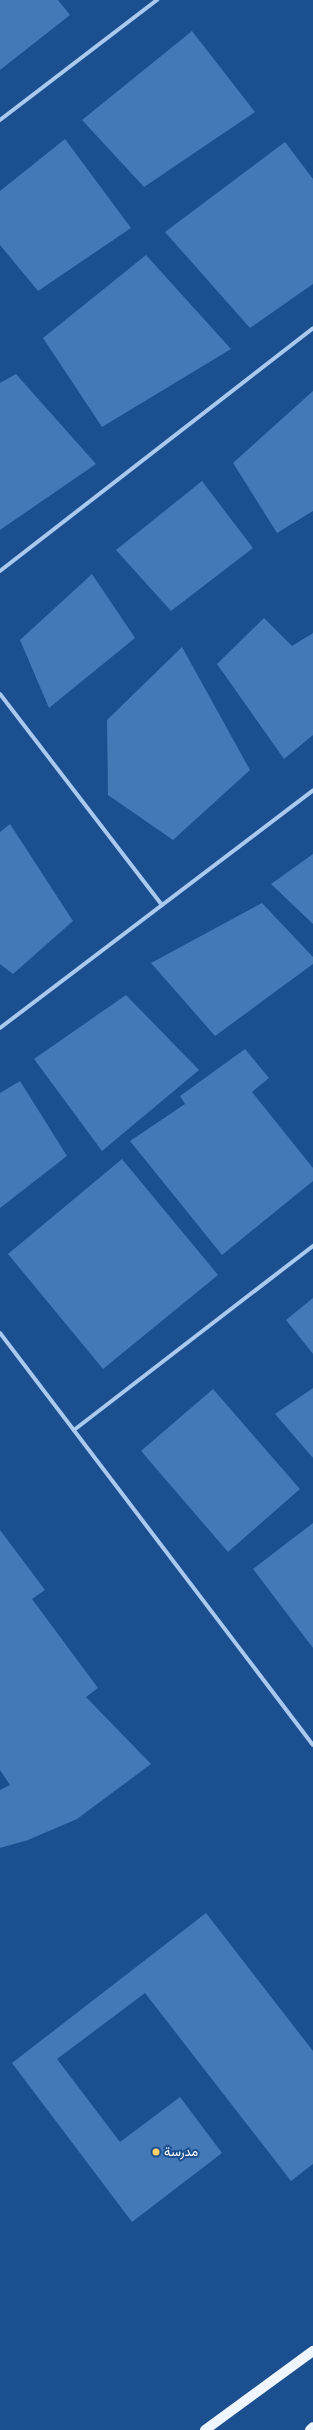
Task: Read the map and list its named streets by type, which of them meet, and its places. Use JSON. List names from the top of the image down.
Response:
{
  "places": ["مدرسة"]
}
